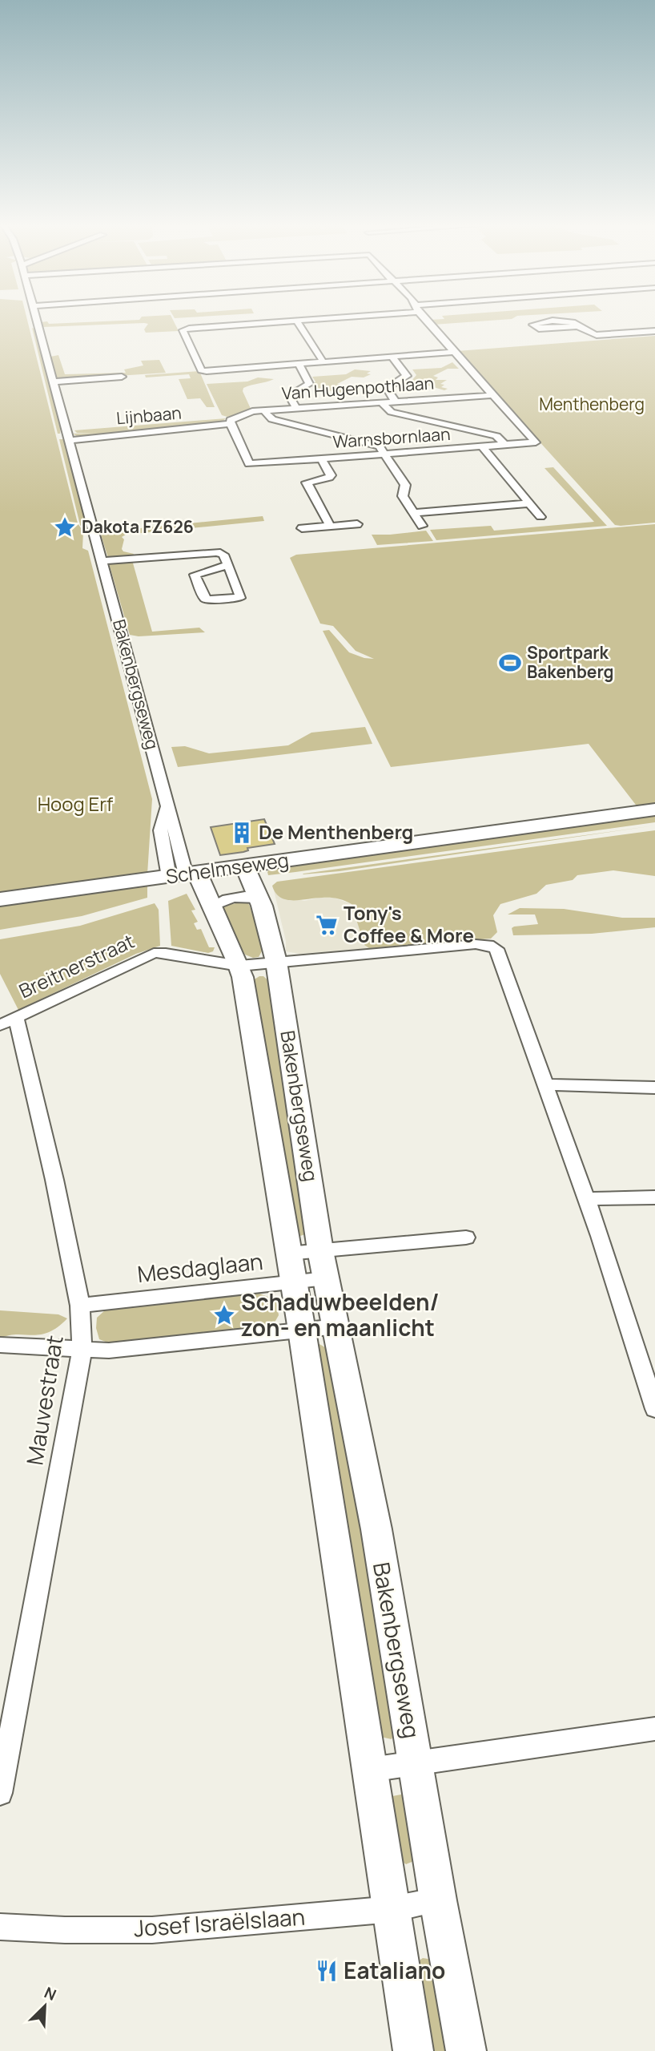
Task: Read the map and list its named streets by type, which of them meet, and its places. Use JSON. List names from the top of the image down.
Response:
{
  "streets": {
    "street": [
      "Van Hugenpothlaan",
      "Lijnbaan",
      "Warnsbornlaan",
      "Bakenbergseweg",
      "Schelmseweg",
      "Breitnerstraat",
      "Mesdaglaan",
      "Mauvestraat",
      "Josef Israëlslaan"
    ]
  },
  "crossings": [
    ["Van Hugenpothlaan", "Lijnbaan"],
    ["Van Hugenpothlaan", "Warnsbornlaan"],
    ["Lijnbaan", "Warnsbornlaan"],
    ["Lijnbaan", "Bakenbergseweg"],
    ["Bakenbergseweg", "Schelmseweg"],
    ["Bakenbergseweg", "Breitnerstraat"],
    ["Bakenbergseweg", "Mesdaglaan"],
    ["Bakenbergseweg", "Josef Israëlslaan"],
    ["Breitnerstraat", "Mauvestraat"],
    ["Mesdaglaan", "Mauvestraat"]
  ],
  "parks": ["Menthenberg", "Hoog Erf"],
  "places": {
    "place": ["Dakota FZ626", "Schaduwbeelden/ zon- en maanlicht"],
    "sports": ["Sportpark Bakenberg"],
    "building": ["De Menthenberg"],
    "supermarket": ["Tony's Coffee & More"],
    "restaurant": ["Eataliano"]
  },
  "north": "top right"
}
